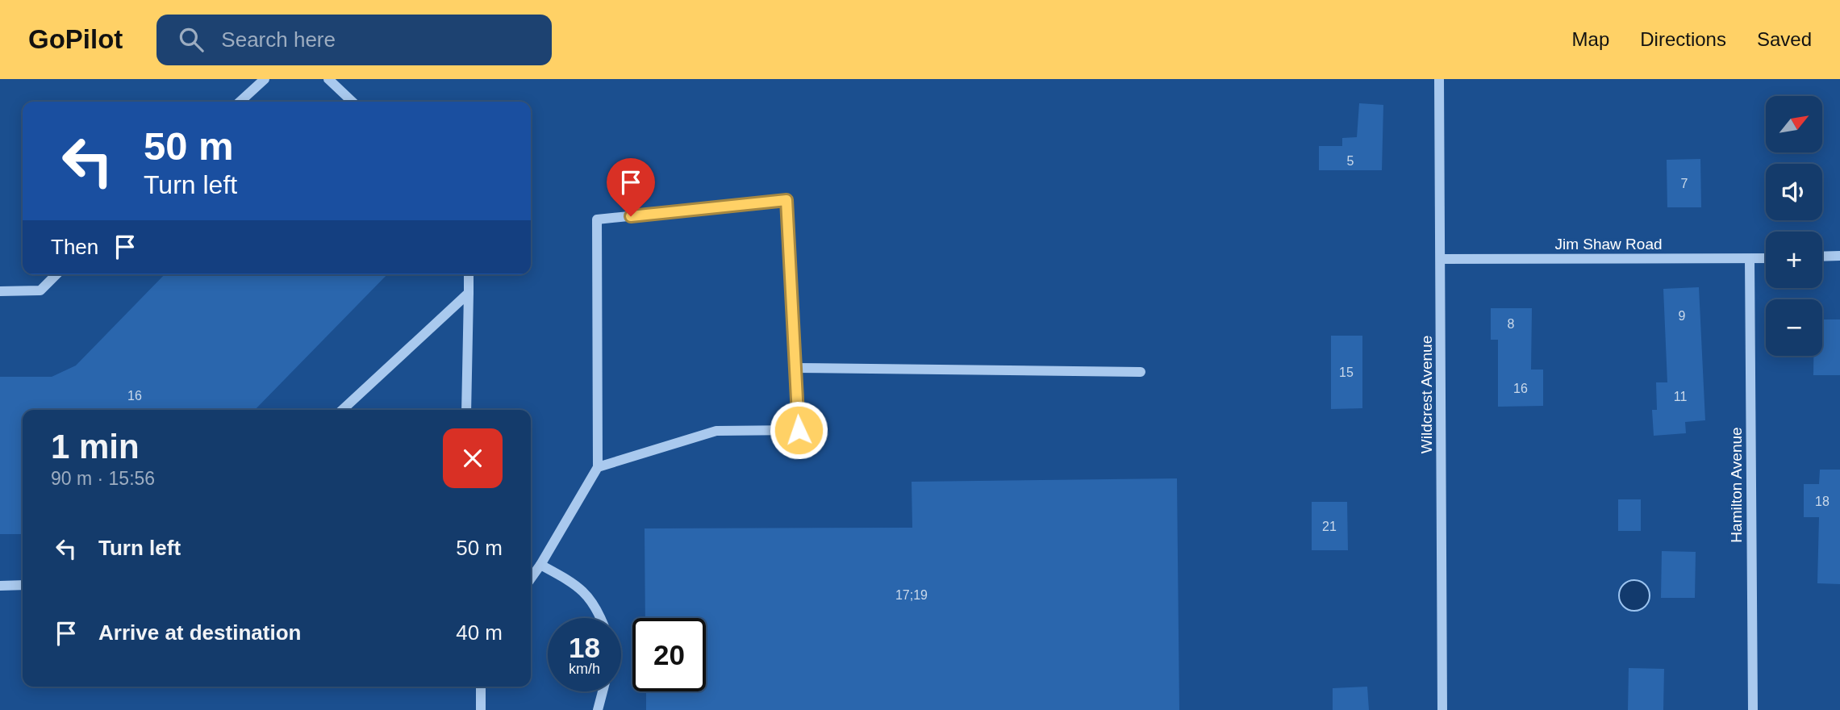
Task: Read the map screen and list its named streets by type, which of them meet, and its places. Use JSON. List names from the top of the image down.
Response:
{
  "streets": {
    "street": ["Jim Shaw Road", "Wildcrest Avenue", "Hamilton Avenue"]
  },
  "crossings": [
    ["Jim Shaw Road", "Wildcrest Avenue"],
    ["Jim Shaw Road", "Hamilton Avenue"]
  ],
  "house_numbers": [
    "5",
    "7",
    "9",
    "8",
    "15",
    "16",
    "16",
    "11",
    "18",
    "21",
    "17;19"
  ],
  "north": "top right",
  "page": {
    "header": "GoPilot",
    "search": "Search here",
    "nav": ["Map", "Directions", "Saved"],
    "map_buttons": ["+", "−"],
    "turn": ["50 m", "Turn left"],
    "then": "Then",
    "heading": ["1 min", "90 m · 15:56"],
    "list": [
      {
        "name": "Turn left",
        "value": "50 m"
      },
      {
        "name": "Arrive at destination",
        "value": "40 m"
      }
    ],
    "speed": "18 km/h",
    "limit": "20"
  }
}
